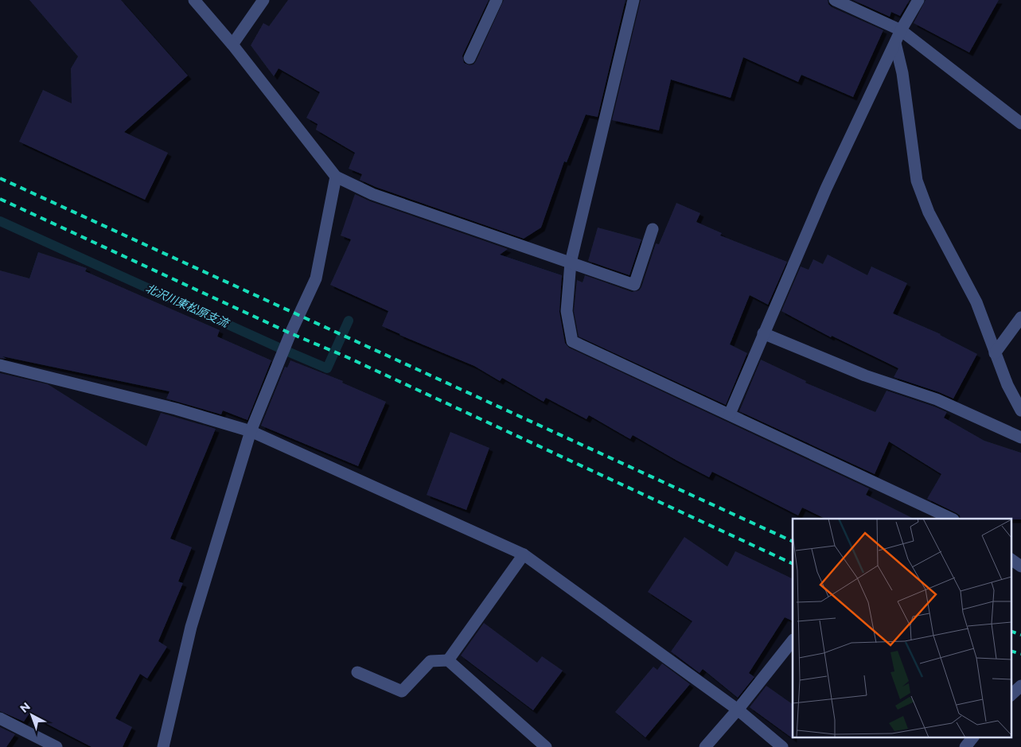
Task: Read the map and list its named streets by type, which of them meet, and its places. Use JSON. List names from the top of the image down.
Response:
{
  "water": ["北沢川東松原支流"],
  "north": "top left"
}
